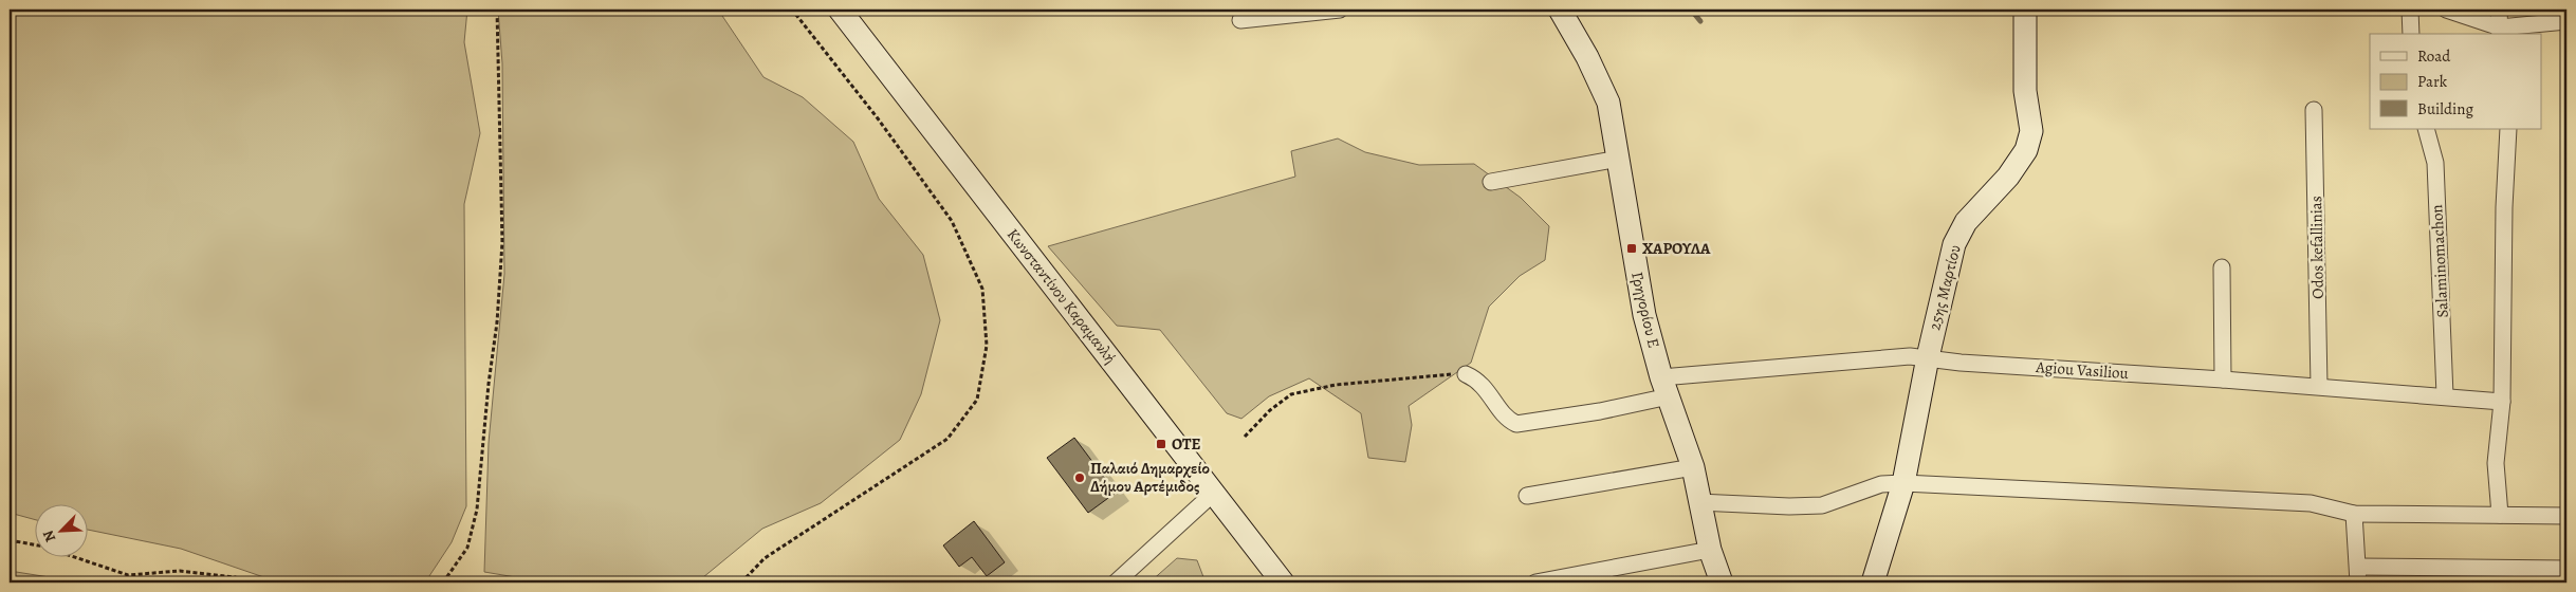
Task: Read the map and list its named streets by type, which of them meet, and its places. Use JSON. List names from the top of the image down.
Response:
{
  "streets": {
    "street": [
      "Odos kefallinias",
      "Salaminomachon",
      "25ης Μαρτίου",
      "Κωνσταντίνου Καραμανλή",
      "Γρηγορίου Ε",
      "Agiou Vasiliou"
    ]
  },
  "crossings": [
    ["Odos kefallinias", "Agiou Vasiliou"],
    ["Salaminomachon", "Agiou Vasiliou"],
    ["25ης Μαρτίου", "Agiou Vasiliou"],
    ["Γρηγορίου Ε", "Agiou Vasiliou"]
  ],
  "places": {
    "transit": ["ΧΑΡΟΥΛΑ", "ΟΤΕ"],
    "other": ["Παλαιό Δημαρχείο Δήμου Αρτέμιδος"]
  },
  "legend": ["Road", "Park", "Building"],
  "north": "bottom left"
}
